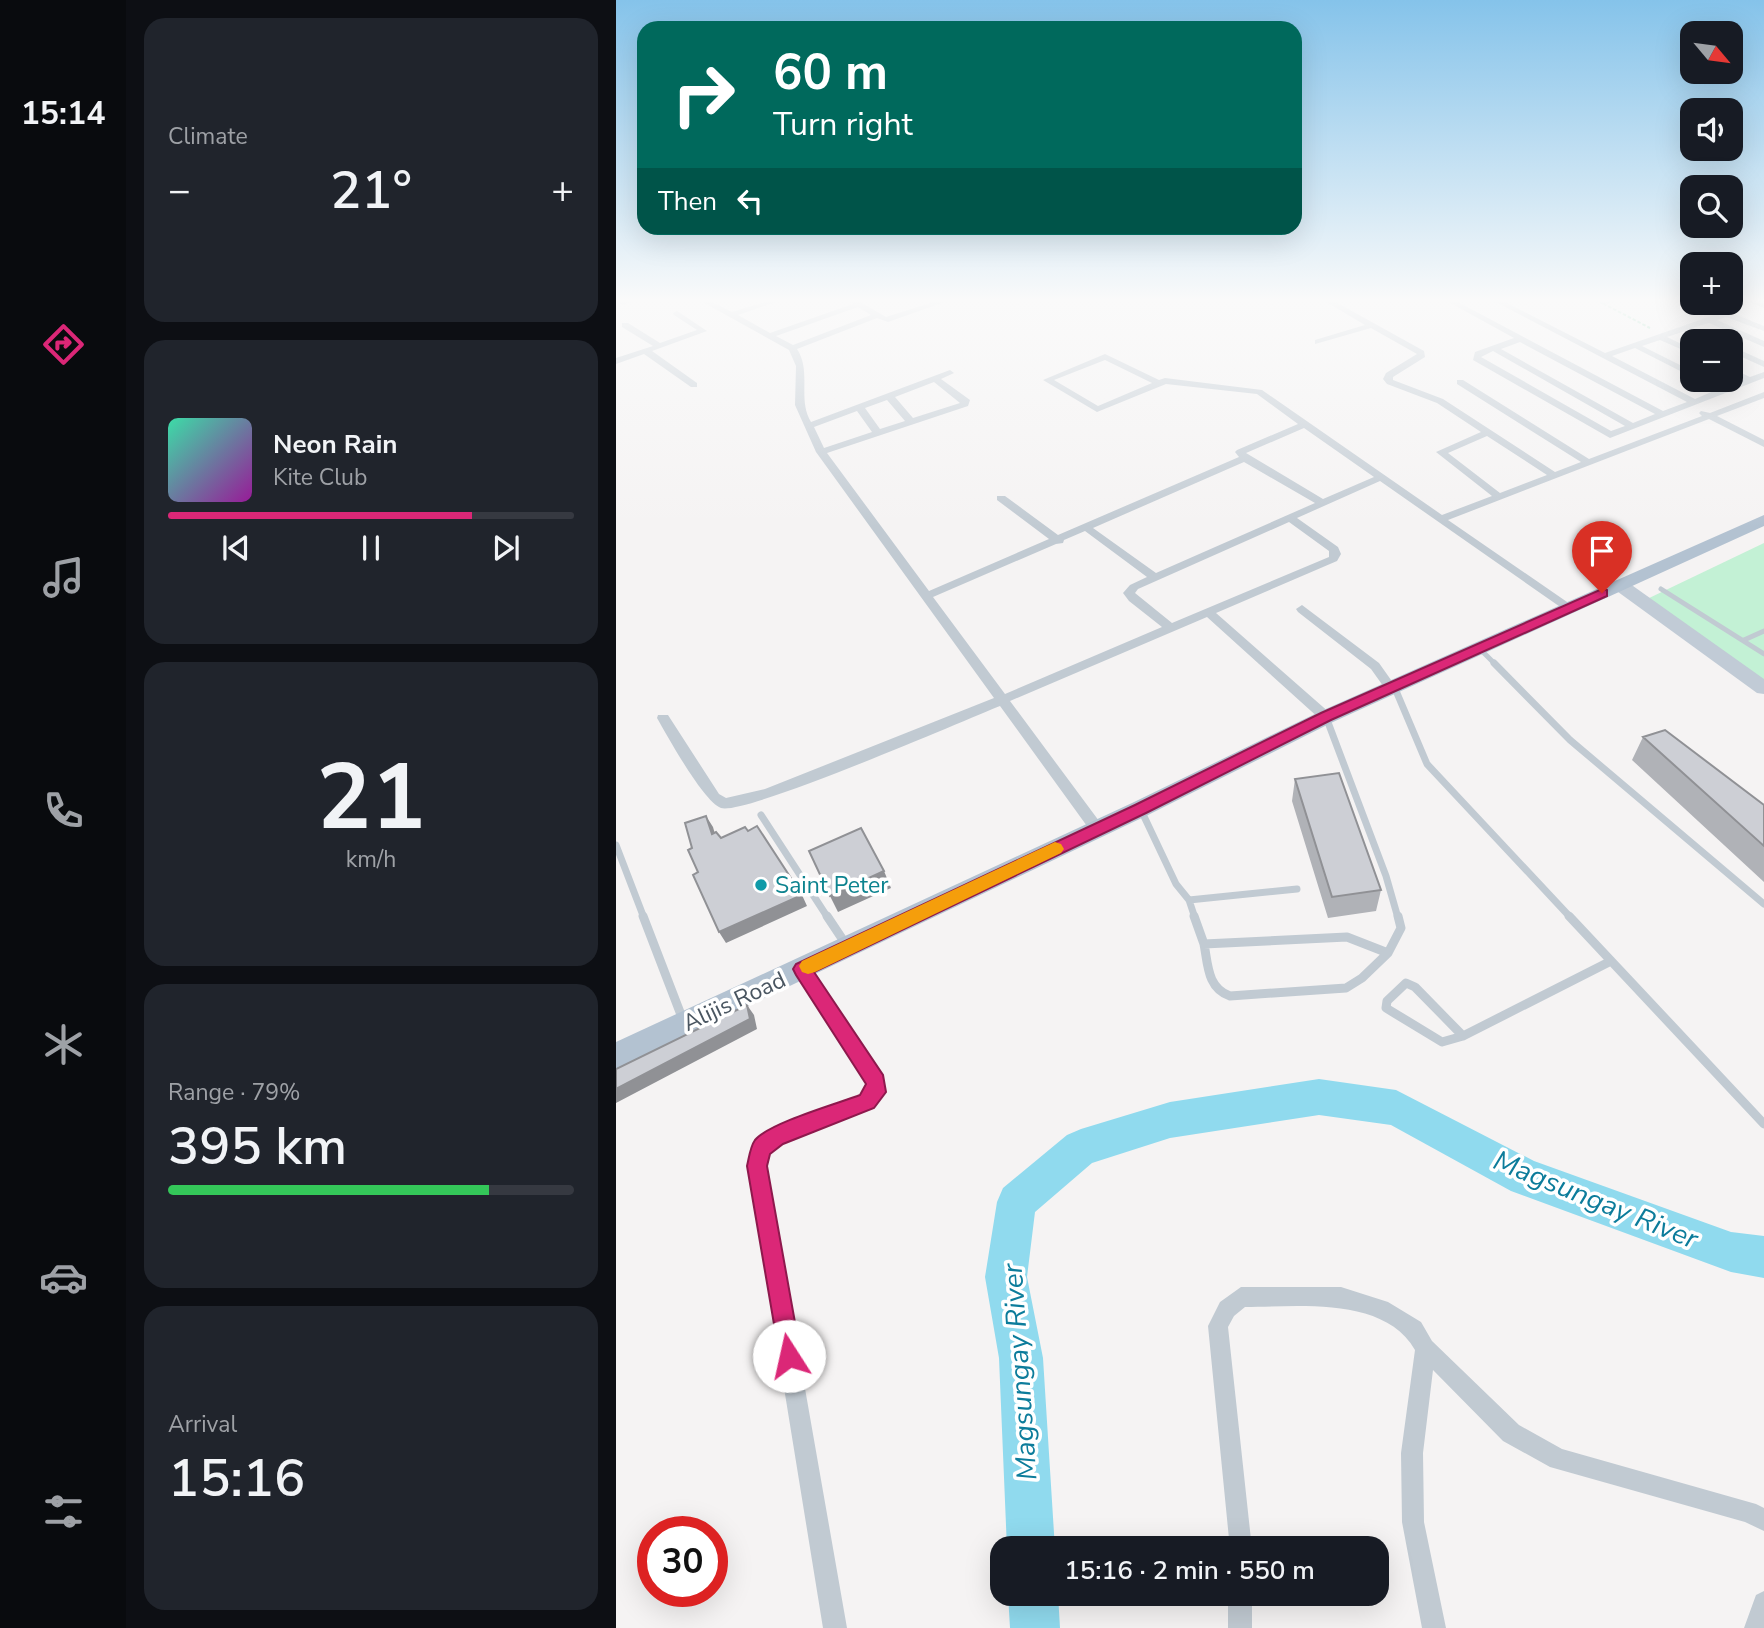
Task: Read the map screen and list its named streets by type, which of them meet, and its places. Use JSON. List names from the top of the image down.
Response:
{
  "streets": {
    "main road": ["Alijis Road"]
  },
  "water": ["Magsungay River"],
  "places": ["Saint Peter"],
  "north": "bottom right",
  "page": {
    "tabs": "15:14",
    "tile": [
      "Climate",
      ["21", "km/h"],
      ["Range · 79%", "395 km"],
      ["Arrival", "15:16"]
    ],
    "map_buttons": ["+", "−"],
    "turn": ["60 m", "Turn right"],
    "heat": ["−", "21°", "+"],
    "then": "Then",
    "song": ["Neon Rain", "Kite Club"],
    "limit": "30",
    "trip": "15:16 · 2 min · 550 m"
  }
}
